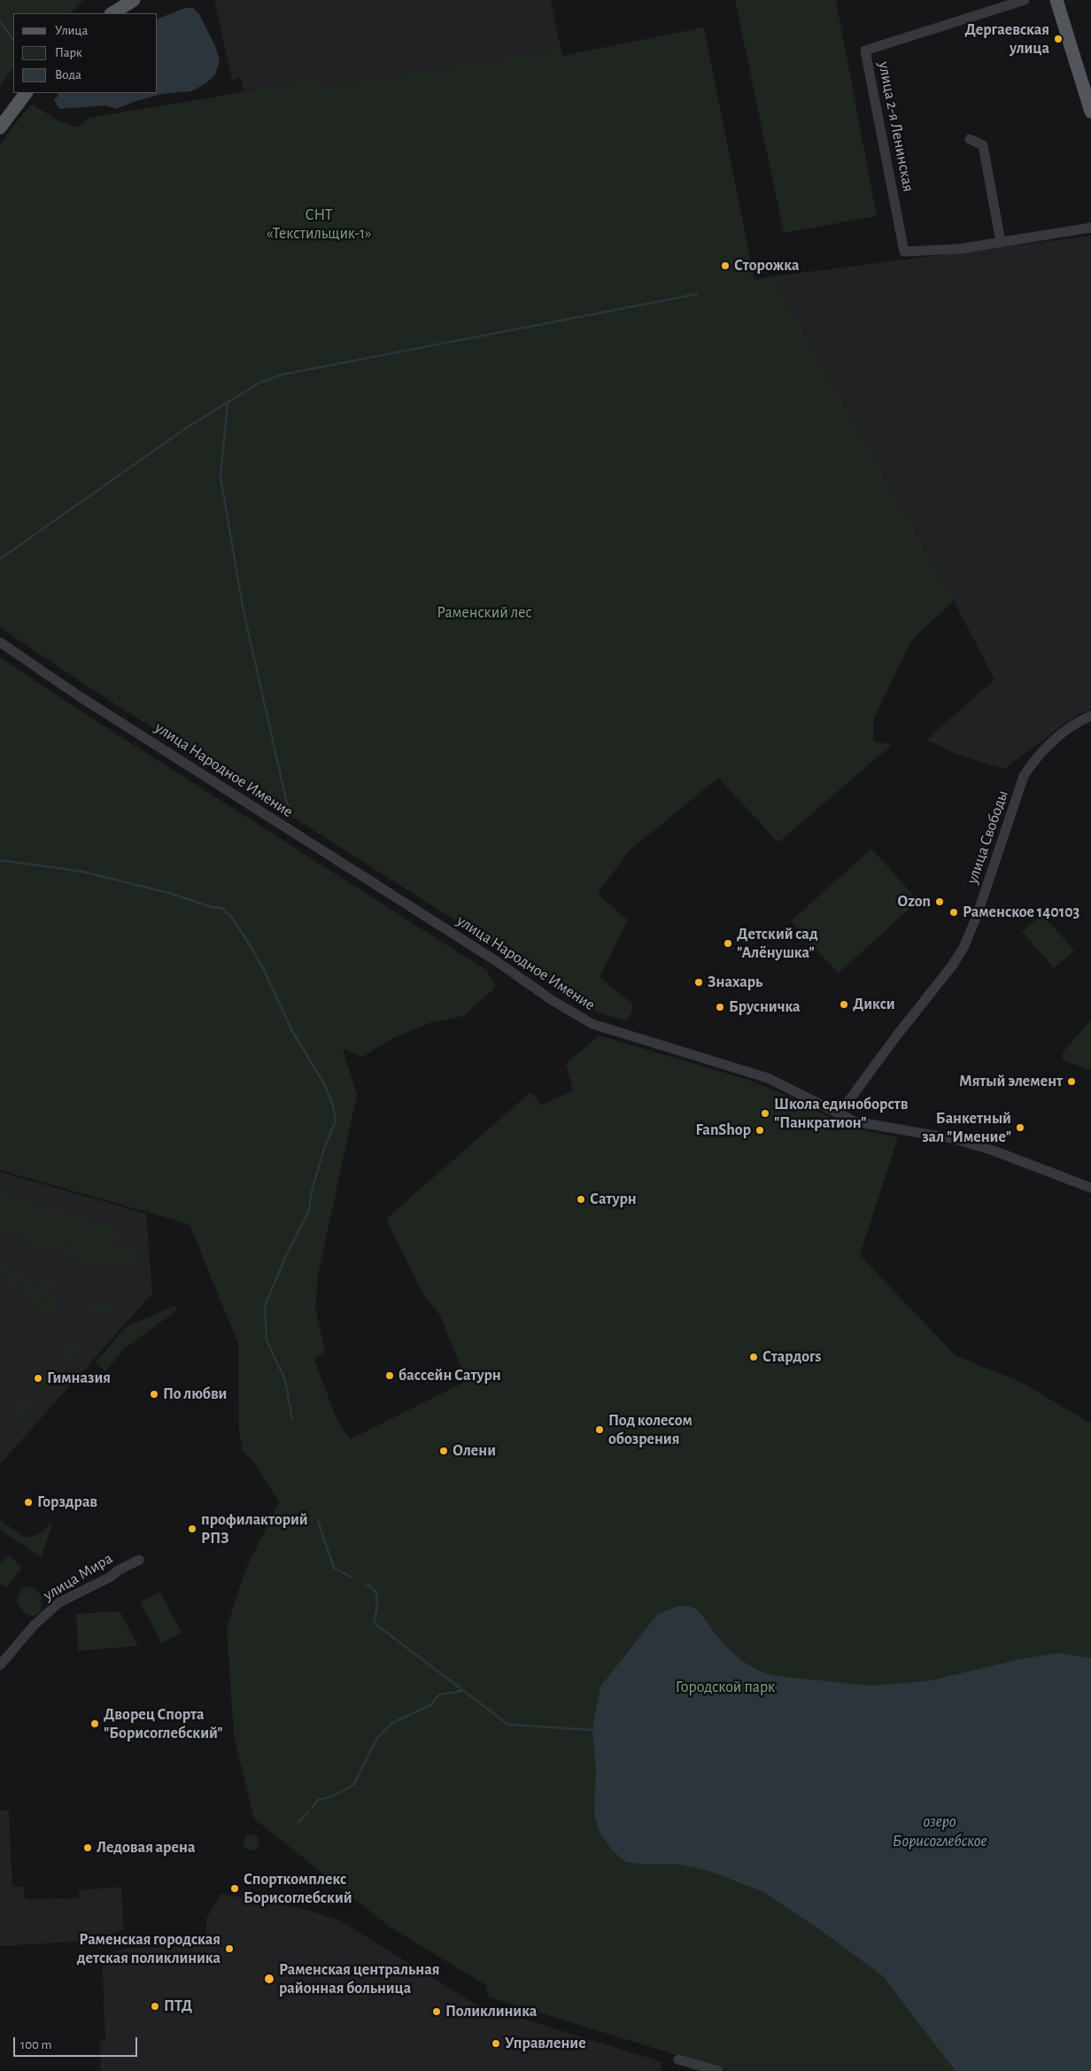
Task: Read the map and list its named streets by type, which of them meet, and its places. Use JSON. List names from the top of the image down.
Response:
{
  "streets": {
    "street": [
      "улица 2-я Ленинская",
      "улица Народное Имение",
      "улица Свободы",
      "улица Мира"
    ]
  },
  "crossings": [
    ["улица Народное Имение", "улица Свободы"]
  ],
  "water": ["озеро Борисоглебское"],
  "parks": ["СНТ «Текстильщик-1»", "Раменский лес", "Городской парк"],
  "places": [
    "Дергаевская улица",
    "Сторожка",
    "Ozon",
    "Раменское 140103",
    "Детский сад \"Алёнушка\"",
    "Знахарь",
    "Дикси",
    "Брусничка",
    "Мятый элемент",
    "Школа единоборств \"Панкратион\"",
    "Банкетный зал \"Имение\"",
    "FanShop",
    "Сатурн",
    "Стардогs",
    "бассейн Сатурн",
    "Гимназия",
    "По любви",
    "Под колесом обозрения",
    "Олени",
    "Горздрав",
    "профилакторий РПЗ",
    "Дворец Спорта \"Борисоглебский\"",
    "Ледовая арена",
    "Спорткомплекс Борисоглебский",
    "Раменская городская детская поликлиника",
    "Раменская центральная районная больница",
    "ПТД",
    "Поликлиника",
    "Управление"
  ],
  "legend": ["Улица", "Парк", "Вода"],
  "scale_bar": "100 m"
}
